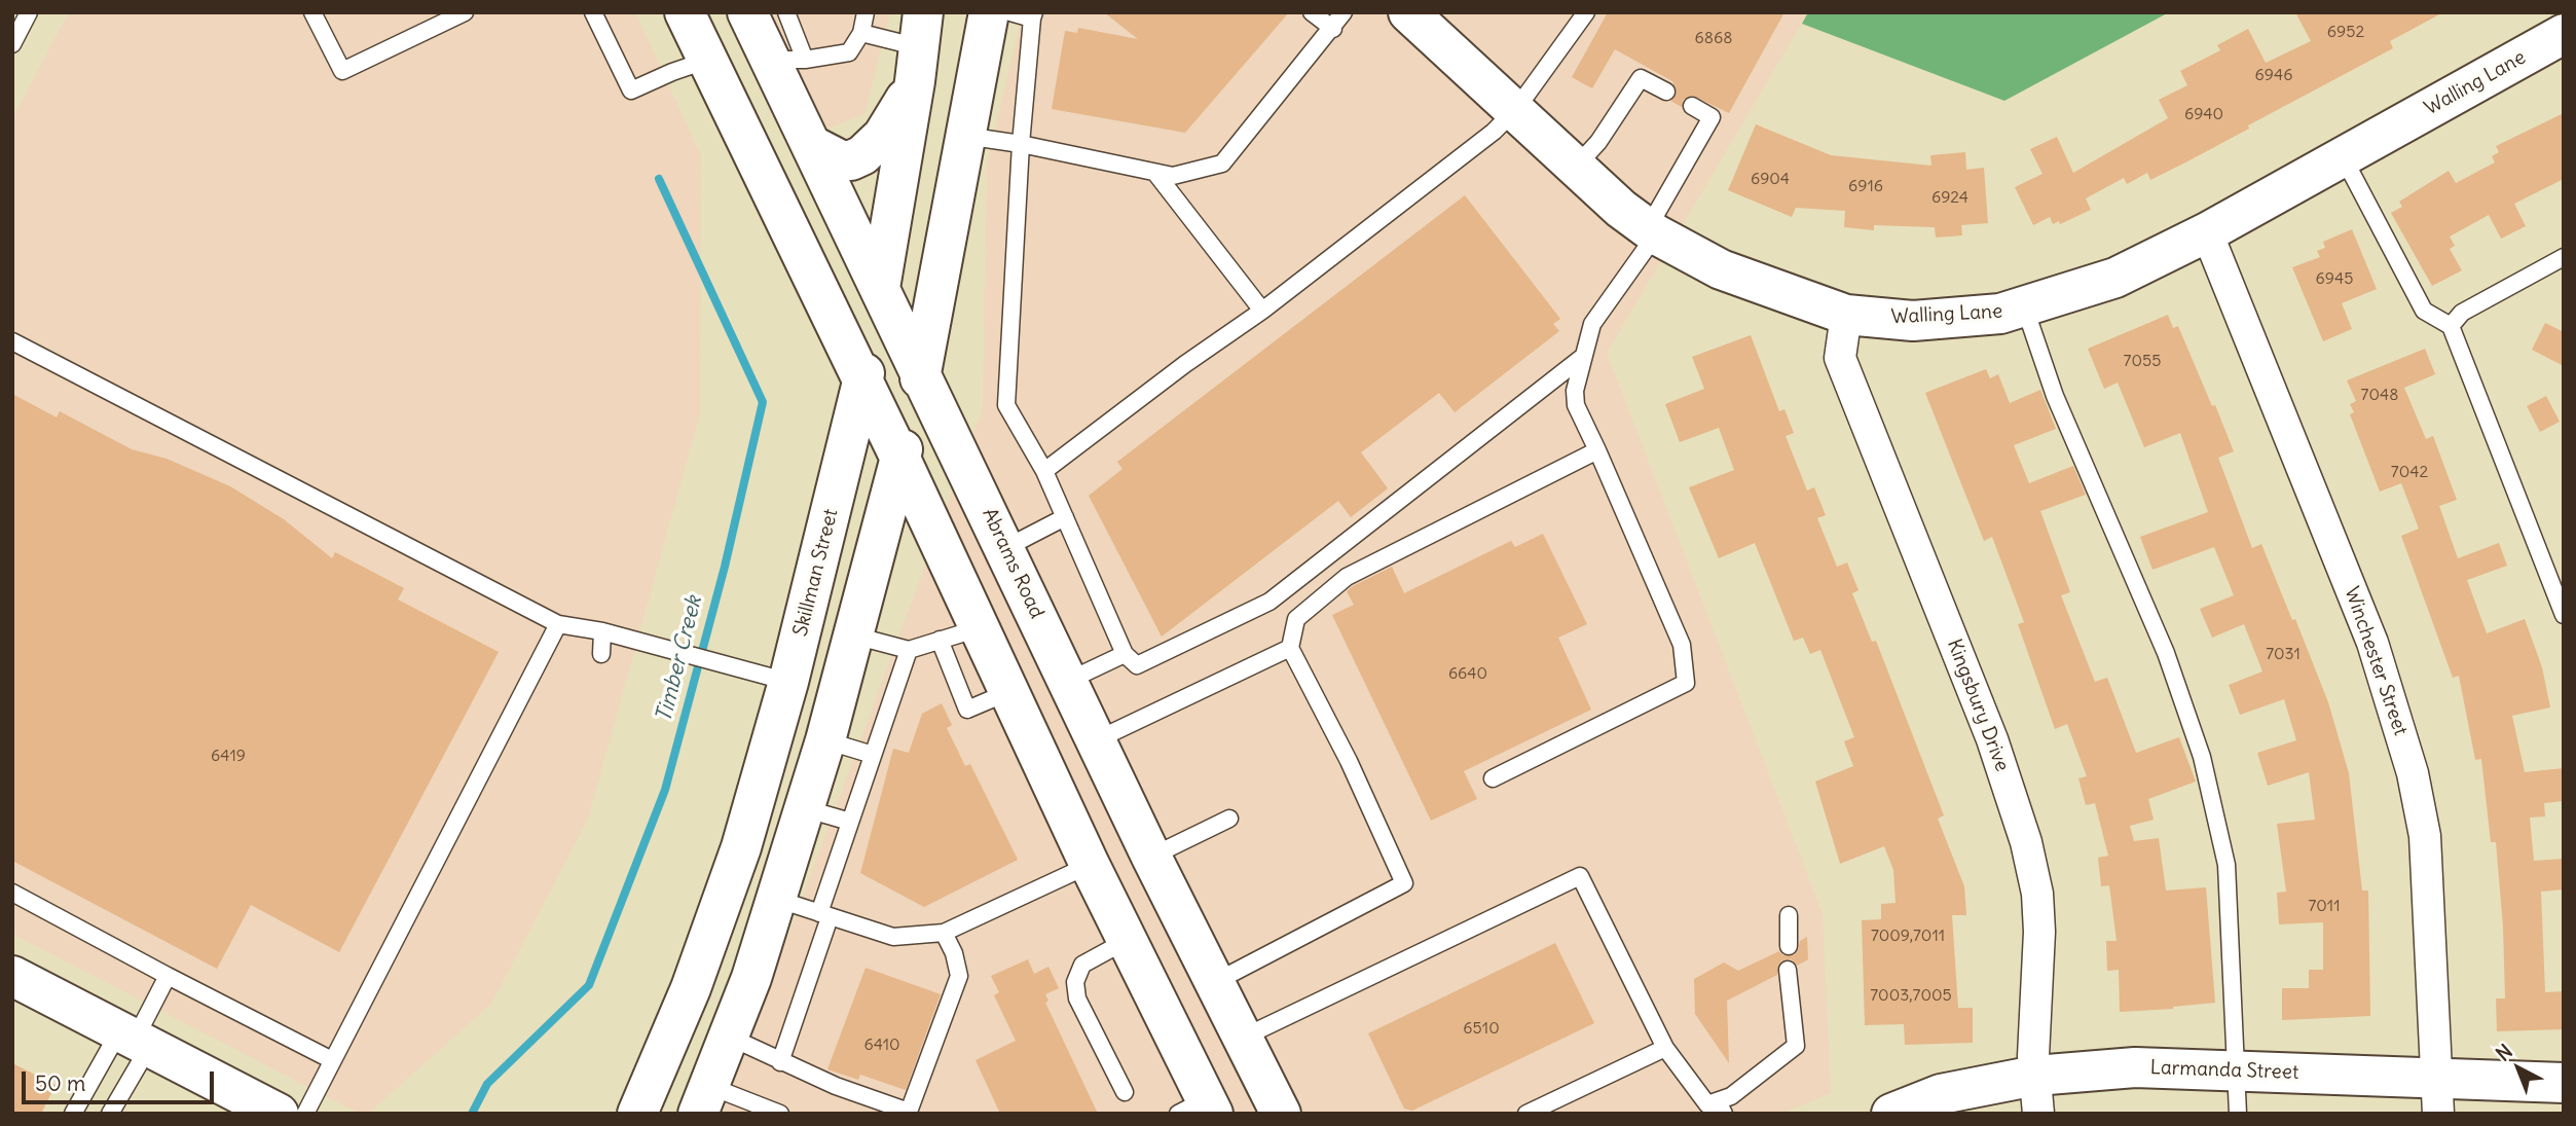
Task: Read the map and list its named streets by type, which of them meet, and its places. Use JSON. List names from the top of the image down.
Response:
{
  "streets": {
    "main road": [
      "Walling Lane",
      "Abrams Road",
      "Skillman Street",
      "Larmanda Street"
    ],
    "street": ["Winchester Street", "Kingsbury Drive"]
  },
  "crossings": [
    ["Walling Lane", "Winchester Street"],
    ["Walling Lane", "Kingsbury Drive"],
    ["Abrams Road", "Skillman Street"],
    ["Winchester Street", "Larmanda Street"],
    ["Kingsbury Drive", "Larmanda Street"]
  ],
  "water": ["Timber Creek"],
  "house_numbers": [
    "6952",
    "6868",
    "6946",
    "6940",
    "6904",
    "6916",
    "6924",
    "6945",
    "7055",
    "7048",
    "7042",
    "7031",
    "6640",
    "6419",
    "7011",
    "7009,7011",
    "7003,7005",
    "6510",
    "6410"
  ],
  "scale_bar": "50 m",
  "north": "top left"
}
